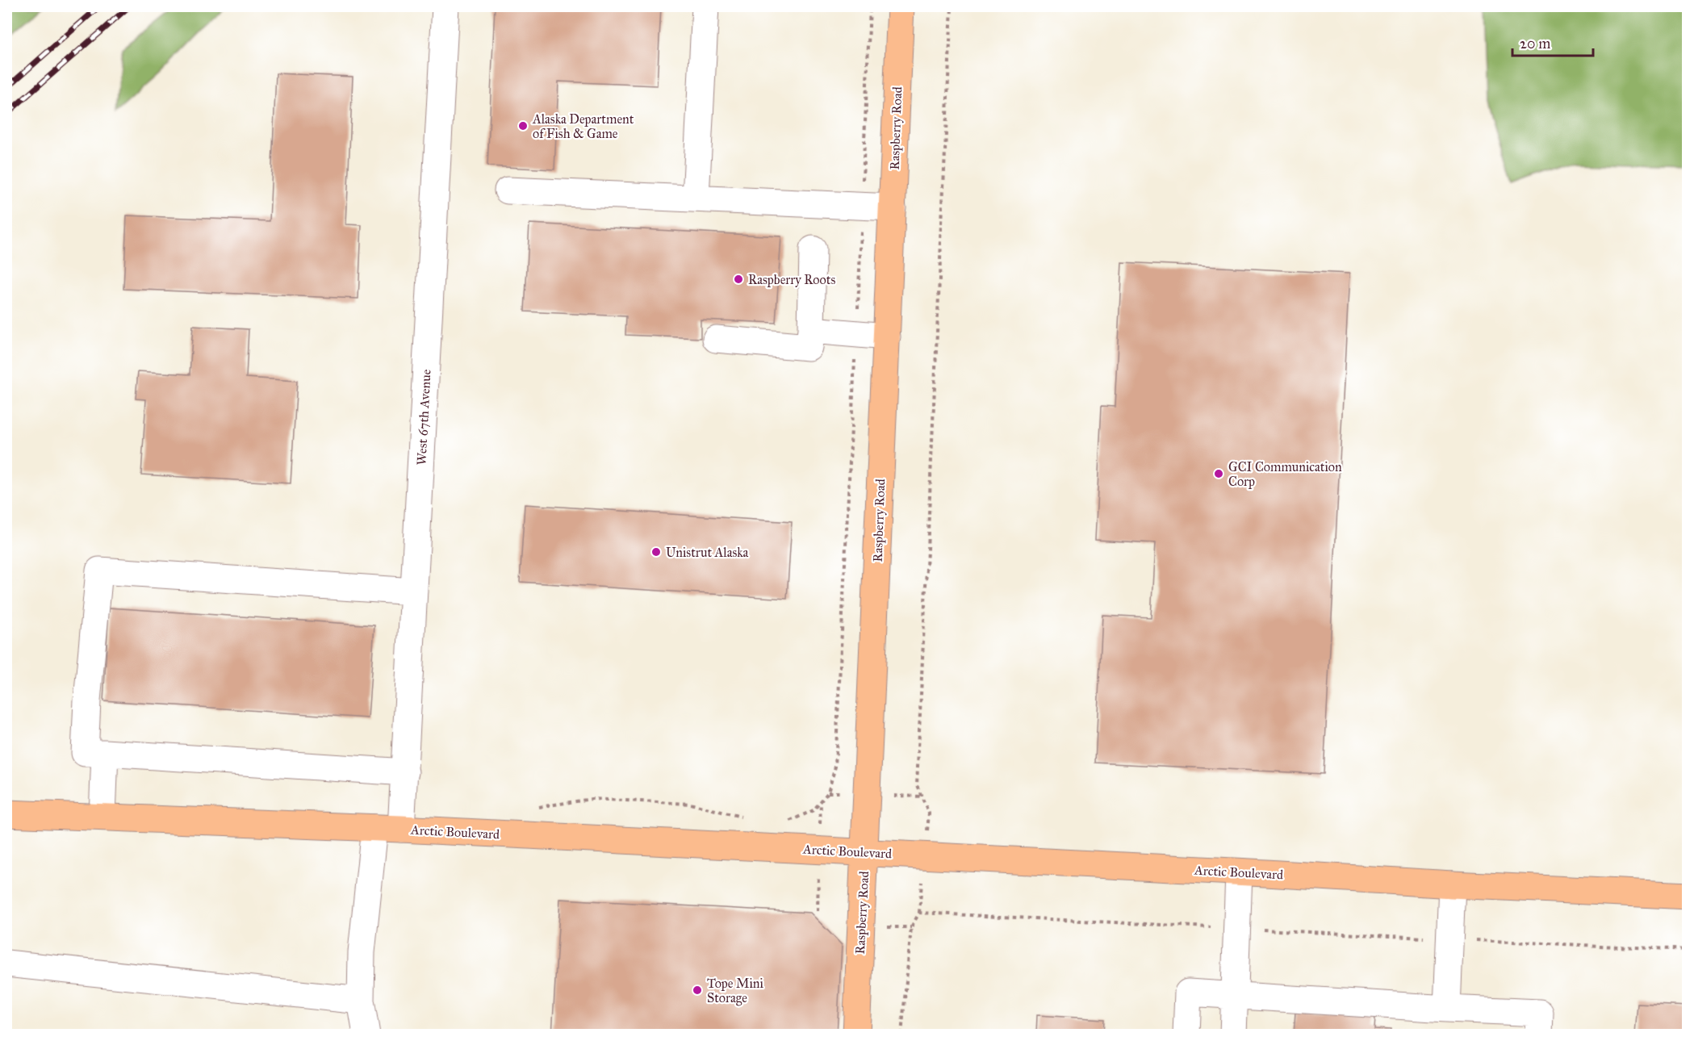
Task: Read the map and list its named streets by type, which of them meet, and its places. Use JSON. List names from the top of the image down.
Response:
{
  "streets": {
    "main road": ["Raspberry Road", "Arctic Boulevard"],
    "street": ["West 67th Avenue"]
  },
  "crossings": [
    ["Raspberry Road", "Arctic Boulevard"],
    ["West 67th Avenue", "Arctic Boulevard"]
  ],
  "places": [
    "Alaska Department of Fish & Game",
    "Raspberry Roots",
    "GCI Communication Corp",
    "Unistrut Alaska",
    "Tope Mini Storage"
  ],
  "scale_bar": "20 m"
}
